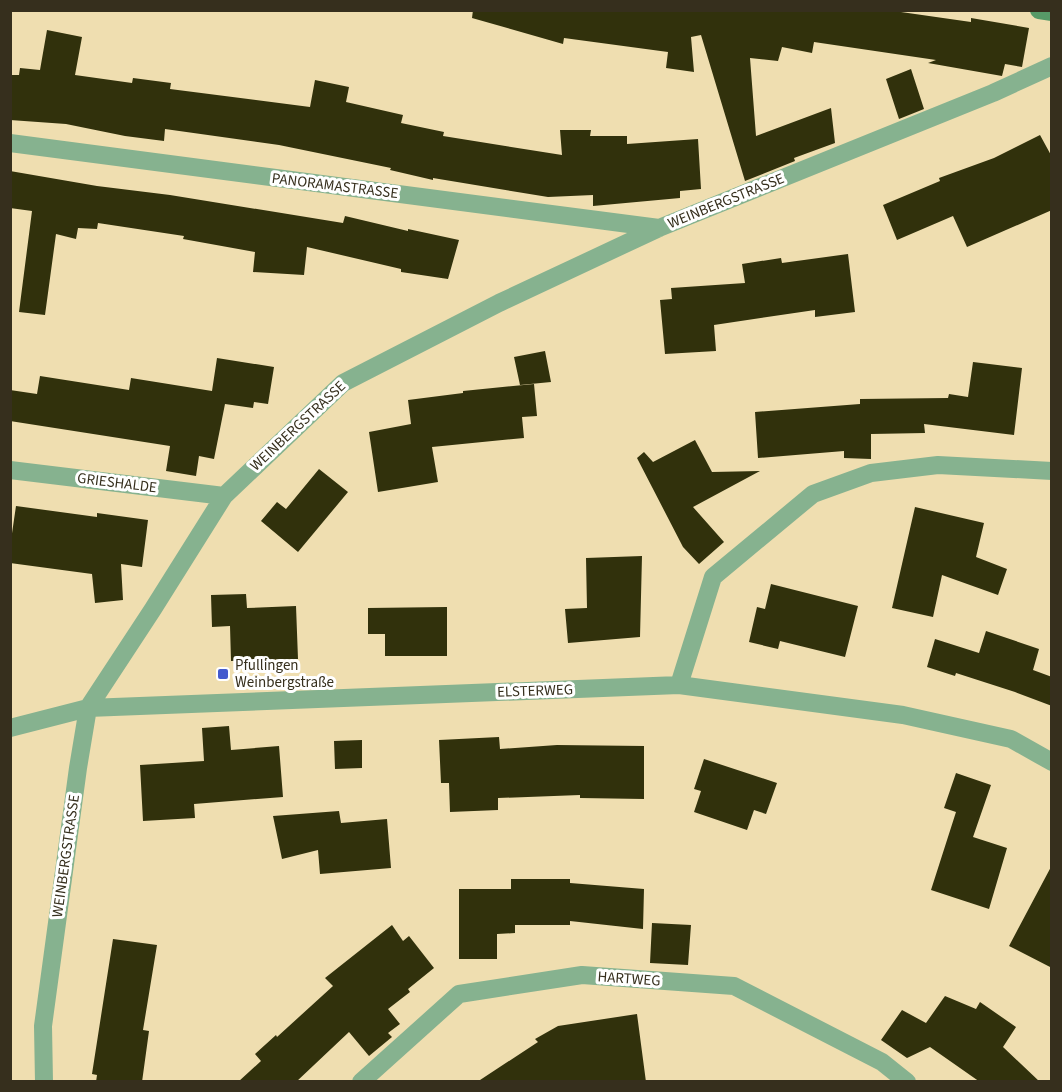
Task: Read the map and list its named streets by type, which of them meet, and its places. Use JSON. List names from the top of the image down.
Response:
{
  "streets": {
    "street": [
      "PANORAMASTRASSE",
      "WEINBERGSTRASSE",
      "GRIESHALDE",
      "ELSTERWEG",
      "HARTWEG"
    ]
  },
  "crossings": [
    ["PANORAMASTRASSE", "WEINBERGSTRASSE"],
    ["WEINBERGSTRASSE", "GRIESHALDE"],
    ["WEINBERGSTRASSE", "ELSTERWEG"]
  ],
  "places": {
    "transit": ["Pfullingen Weinbergstraße"]
  }
}
